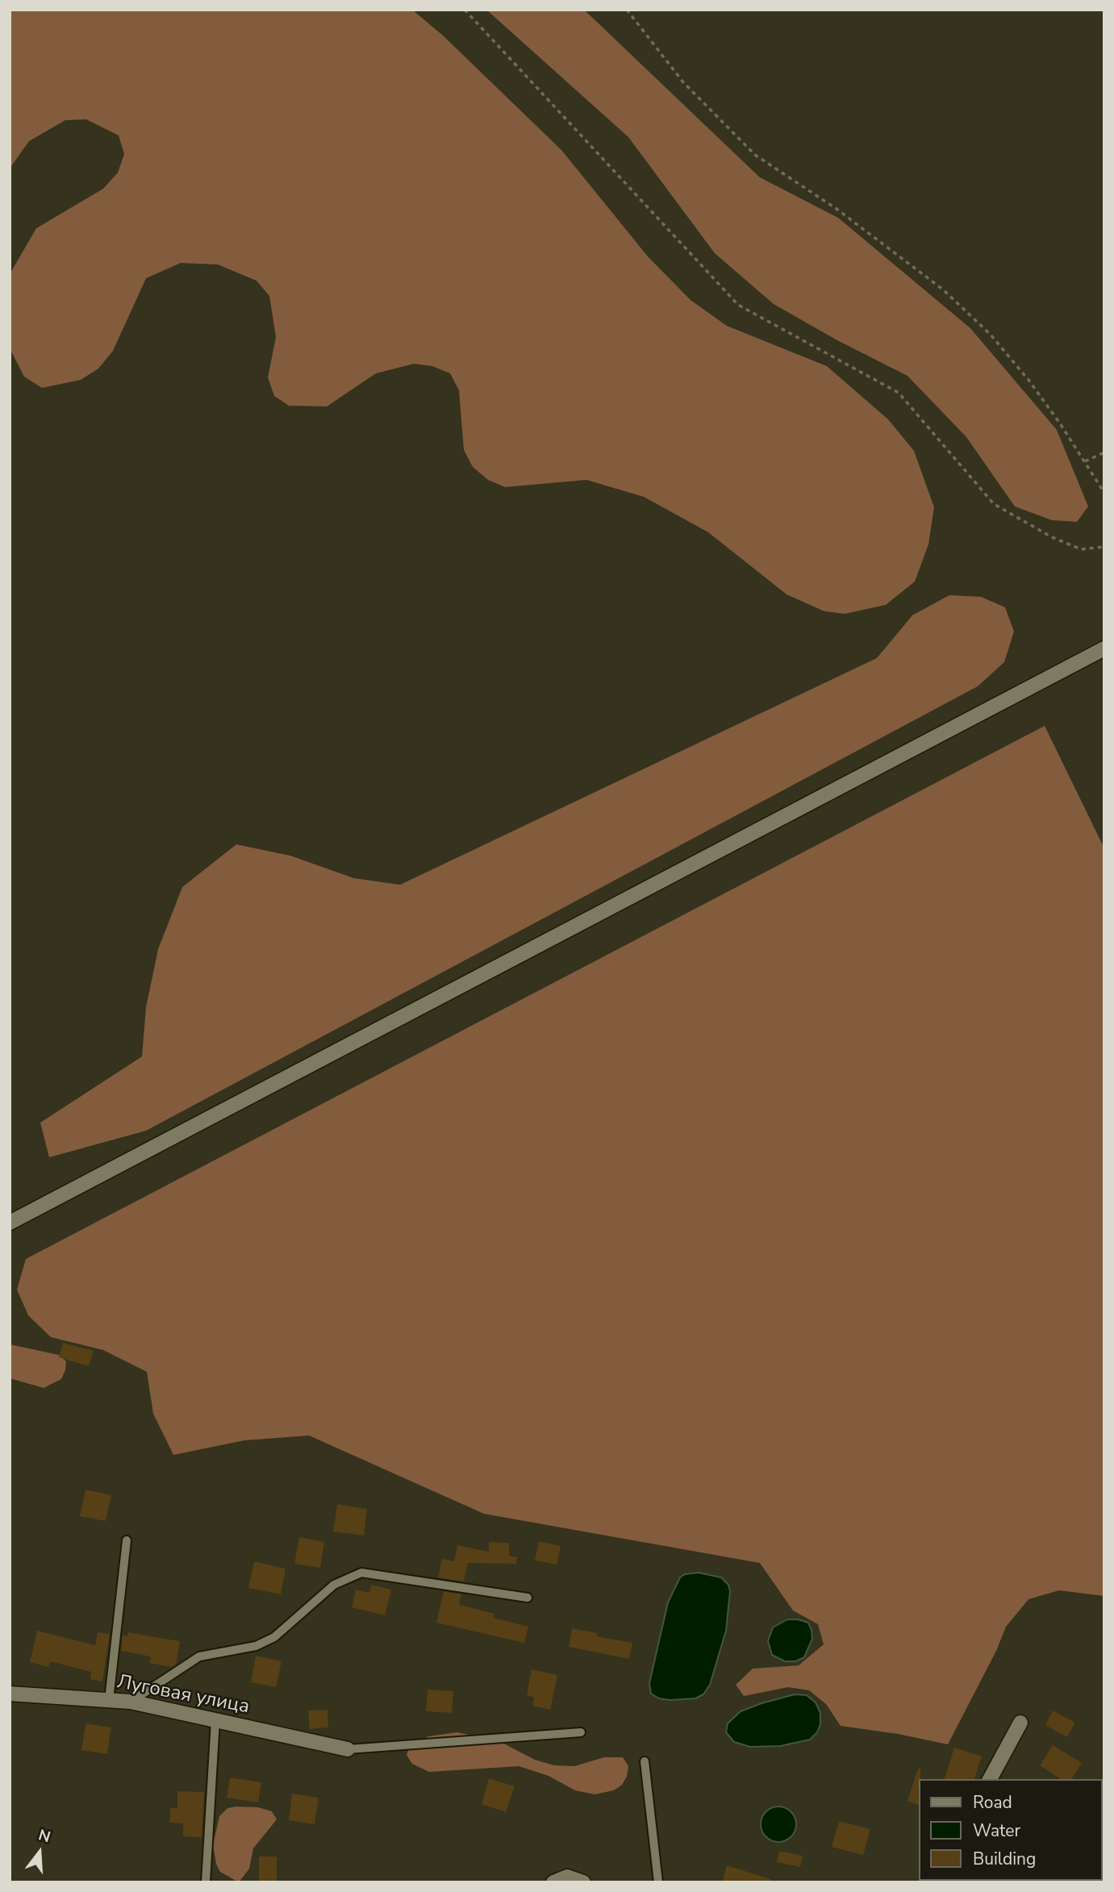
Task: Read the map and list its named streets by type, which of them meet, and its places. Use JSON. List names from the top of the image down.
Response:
{
  "streets": {
    "street": ["Луговая улица"]
  },
  "legend": ["Road", "Water", "Building"],
  "north": "top"
}
